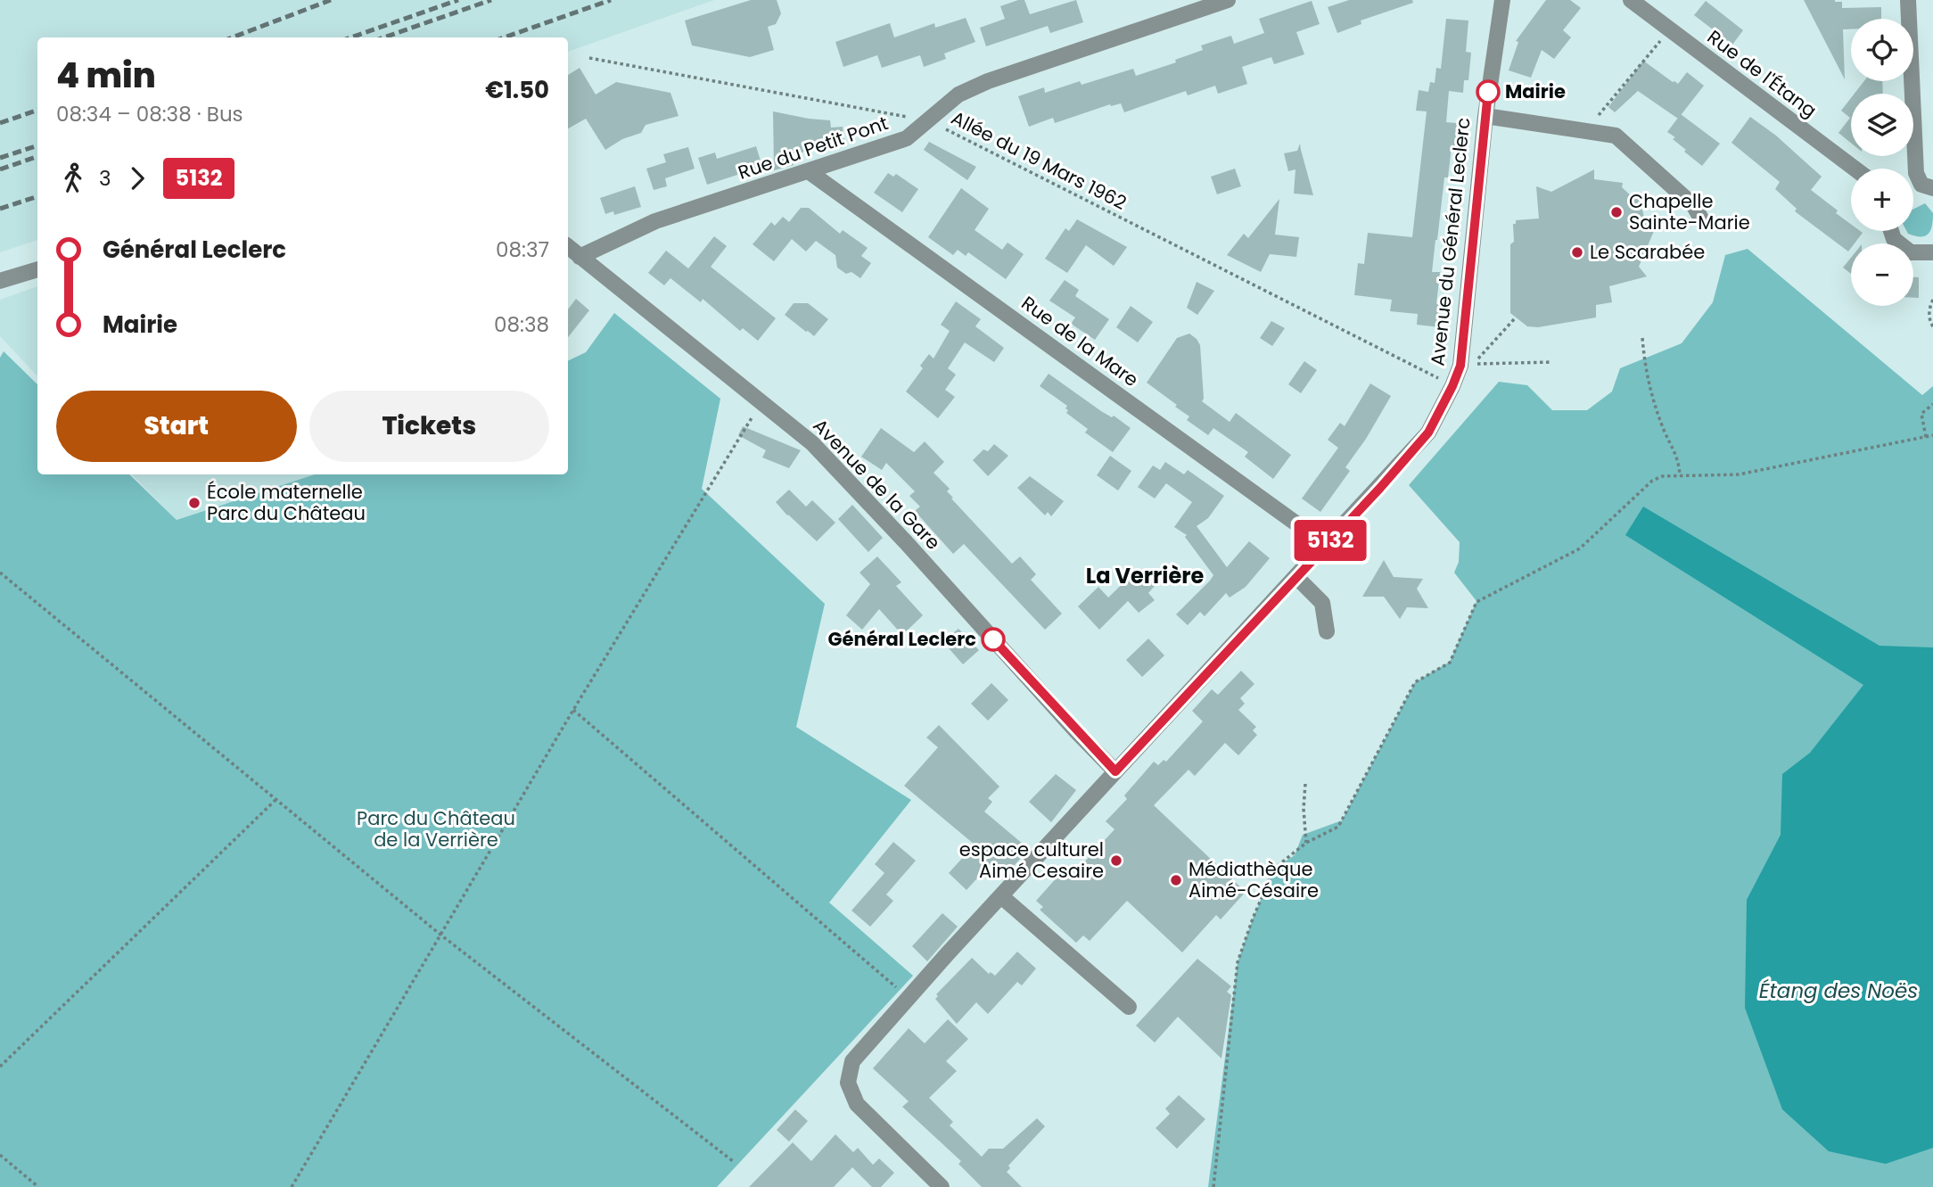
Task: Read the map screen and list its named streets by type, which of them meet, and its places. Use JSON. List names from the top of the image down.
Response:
{
  "streets": {
    "street": [
      "Rue de l'Étang",
      "Rue du Petit Pont",
      "Avenue du Général Leclerc",
      "Rue de la Mare",
      "Avenue de la Gare"
    ],
    "path": ["Allée du 19 Mars 1962"]
  },
  "crossings": [
    ["Rue du Petit Pont", "Allée du 19 Mars 1962"],
    ["Rue du Petit Pont", "Rue de la Mare"],
    ["Rue du Petit Pont", "Avenue de la Gare"],
    ["Avenue du Général Leclerc", "Rue de la Mare"],
    ["Avenue du Général Leclerc", "Avenue de la Gare"]
  ],
  "districts": ["La Verrière"],
  "water": ["Étang des Noës"],
  "parks": ["Parc du Château de la Verrière"],
  "places": [
    "Mairie",
    "Chapelle Sainte-Marie",
    "Le Scarabée",
    "École maternelle Parc du Château",
    "Général Leclerc",
    "espace culturel Aimé Cesaire",
    "Médiathèque Aimé-Césaire"
  ],
  "lines": ["bus line 5132"],
  "page": {
    "on_map": "5132",
    "map_buttons": ["+", "−"],
    "heading": ["4 min", "08:34 – 08:38 · Bus", "€1.50"],
    "legs": ["3", "5132"],
    "list": [
      {
        "name": "Général Leclerc",
        "value": "08:37"
      },
      {
        "name": "Mairie",
        "value": "08:38"
      }
    ],
    "buttons": ["Start", "Tickets"]
  }
}
